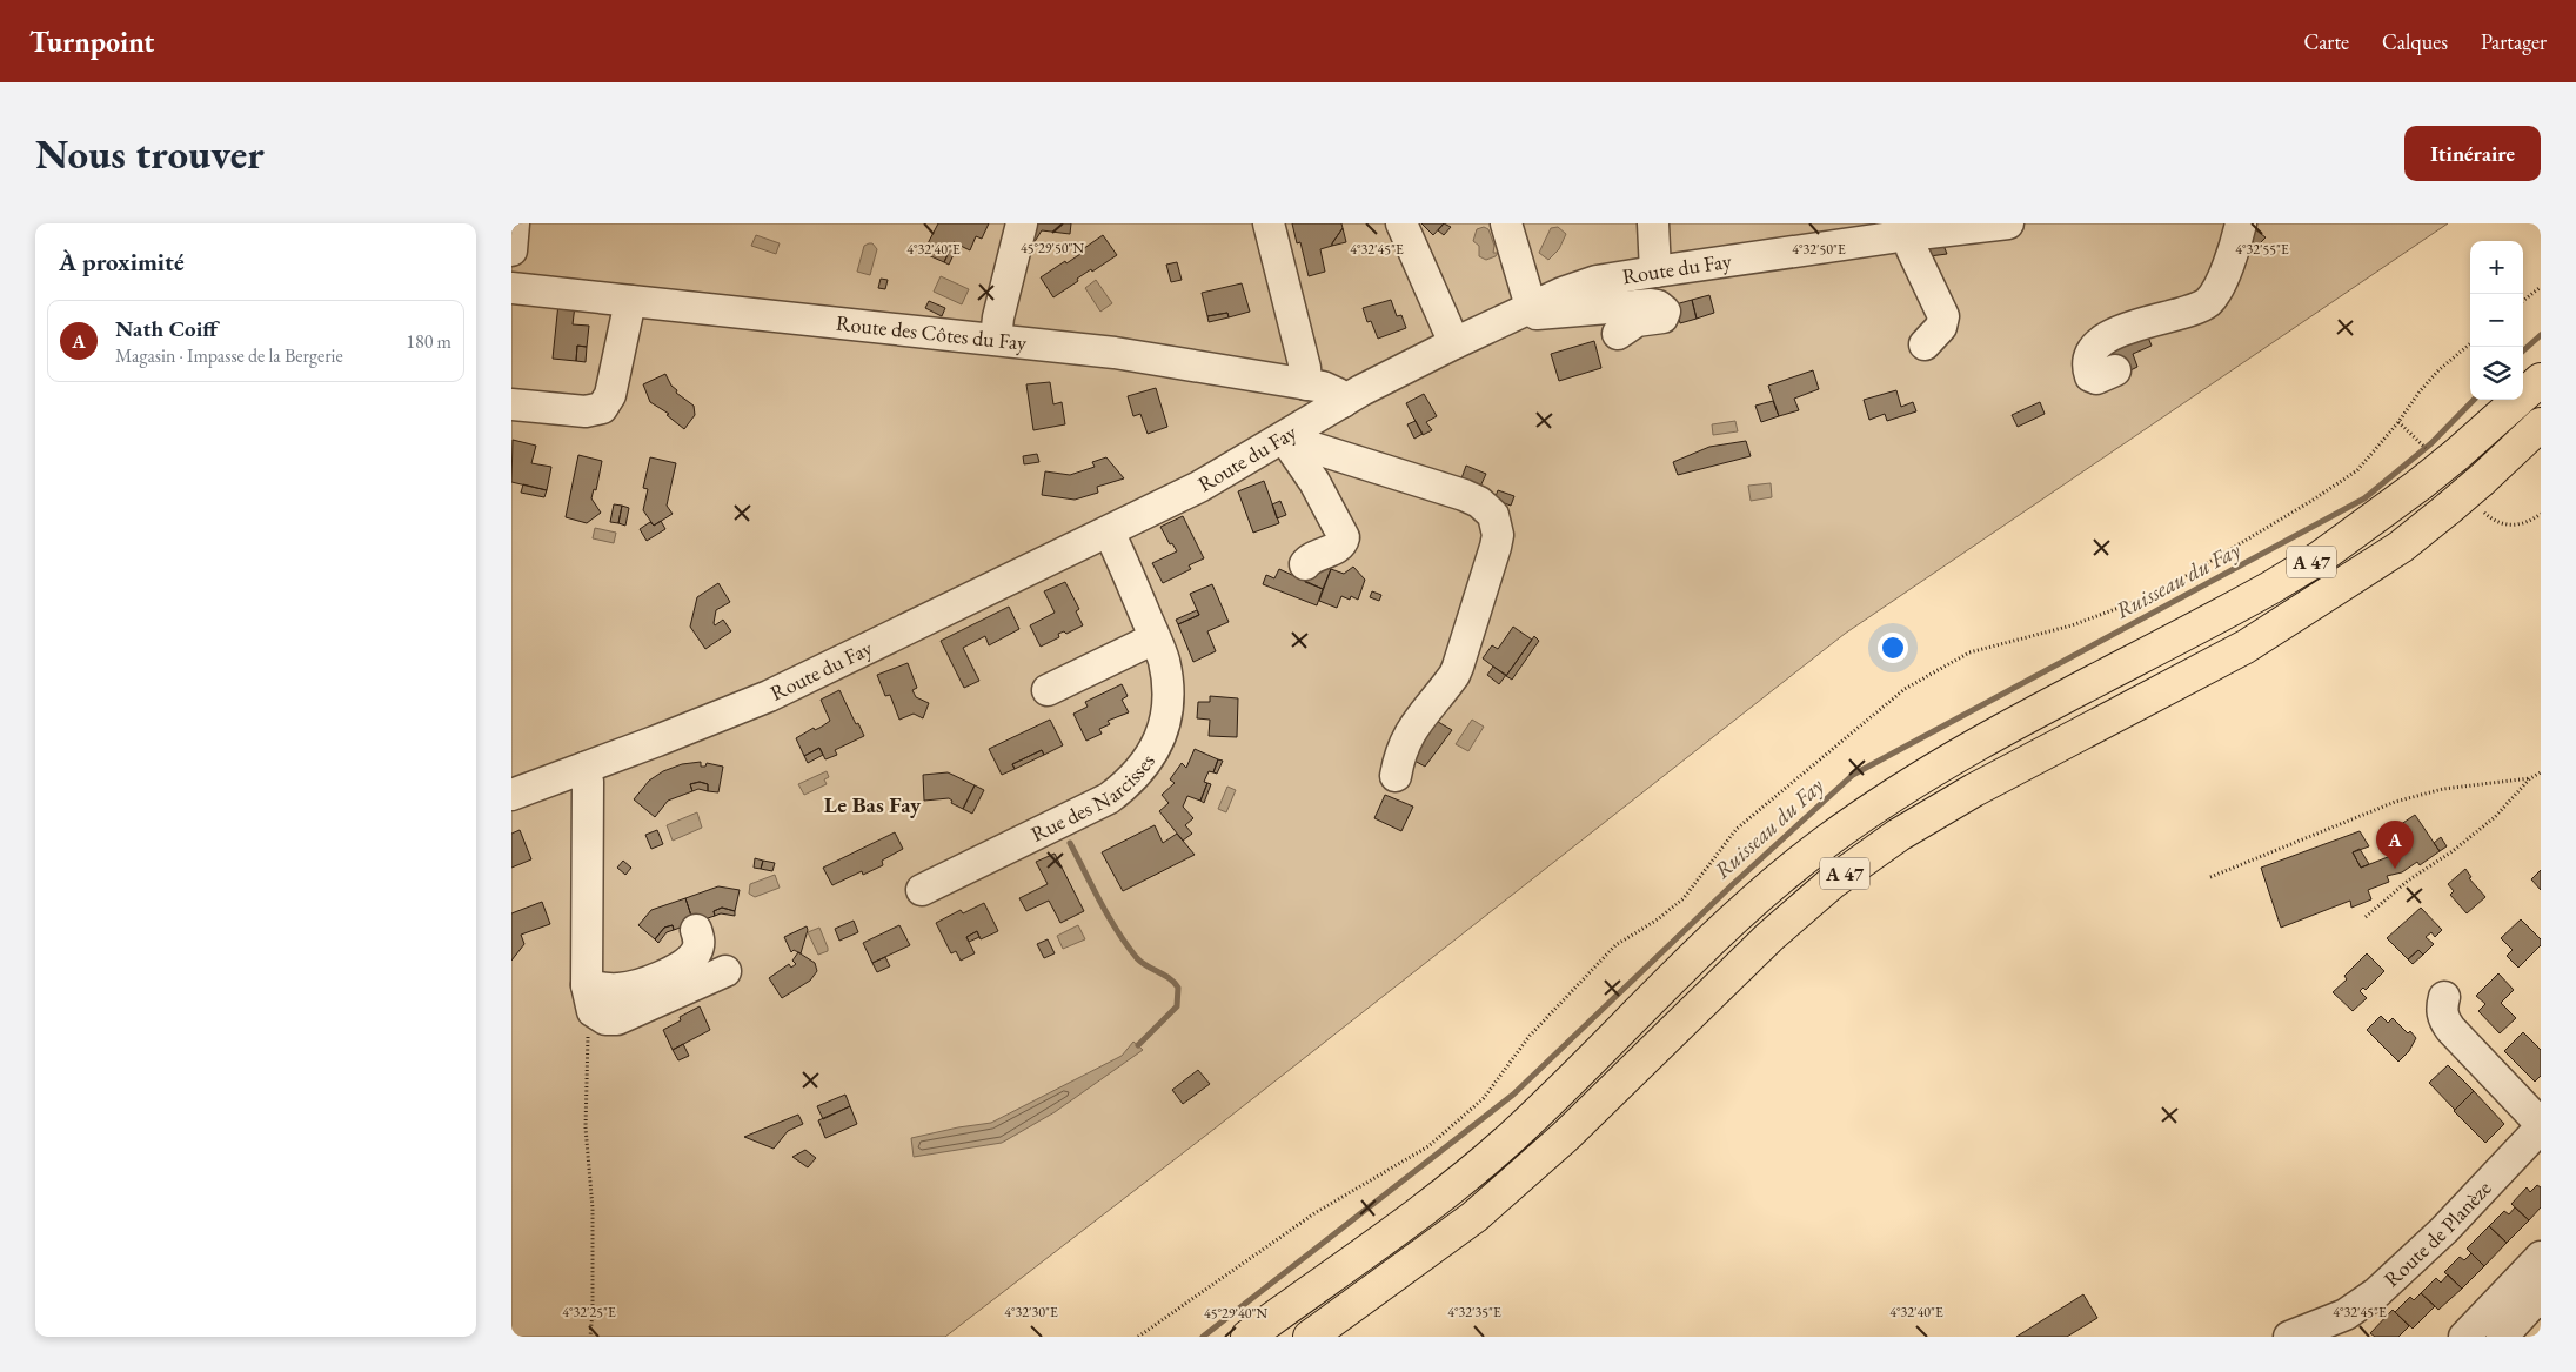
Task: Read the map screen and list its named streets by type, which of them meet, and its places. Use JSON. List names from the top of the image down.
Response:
{
  "streets": {
    "highway": ["A 47"],
    "street": [
      "Route du Fay",
      "Route des Côtes du Fay",
      "Rue des Narcisses",
      "Route de Planèze"
    ]
  },
  "crossings": [
    ["Route du Fay", "Route des Côtes du Fay"],
    ["Route du Fay", "Rue des Narcisses"]
  ],
  "districts": ["Le Bas Fay"],
  "water": ["Ruisseau du Fay"],
  "page": {
    "header": "Turnpoint",
    "nav": ["Carte", "Calques", "Partager"],
    "buttons": "Itinéraire",
    "title": "Nous trouver",
    "heading": "À proximité",
    "map_buttons": ["+", "−"],
    "list": [
      {
        "mark": "A",
        "name": "Nath Coiff",
        "note": "Magasin · Impasse de la Bergerie",
        "value": "180 m"
      }
    ],
    "pins": "A"
  },
  "coordinates": [
    "45°29'50\"N",
    "4°32'45\"E",
    "4°32'55\"E",
    "4°32'40\"E",
    "4°32'50\"E",
    "4°32'25\"E",
    "4°32'30\"E",
    "4°32'35\"E",
    "45°29'40\"N"
  ]
}
